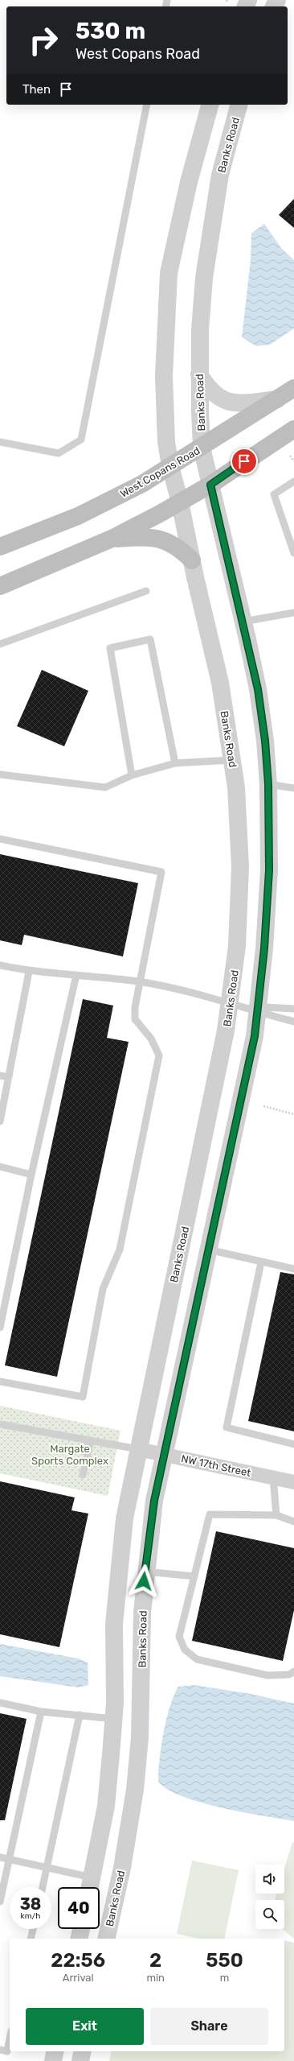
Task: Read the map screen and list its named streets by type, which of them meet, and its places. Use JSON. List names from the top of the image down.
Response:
{
  "streets": {
    "main road": ["West Copans Road"],
    "street": ["Banks Road", "NW 17th Street"]
  },
  "crossings": [
    ["Banks Road", "West Copans Road"],
    ["Banks Road", "NW 17th Street"]
  ],
  "parks": ["Margate Sports Complex"],
  "page": {
    "turn": ["530 m", "West Copans Road"],
    "then": "Then",
    "speed": "38 km/h",
    "limit": "40",
    "eta": [
      "22:56",
      "Arrival",
      "2",
      "min",
      "550",
      "m"
    ],
    "buttons": ["Exit", "Share"]
  }
}
